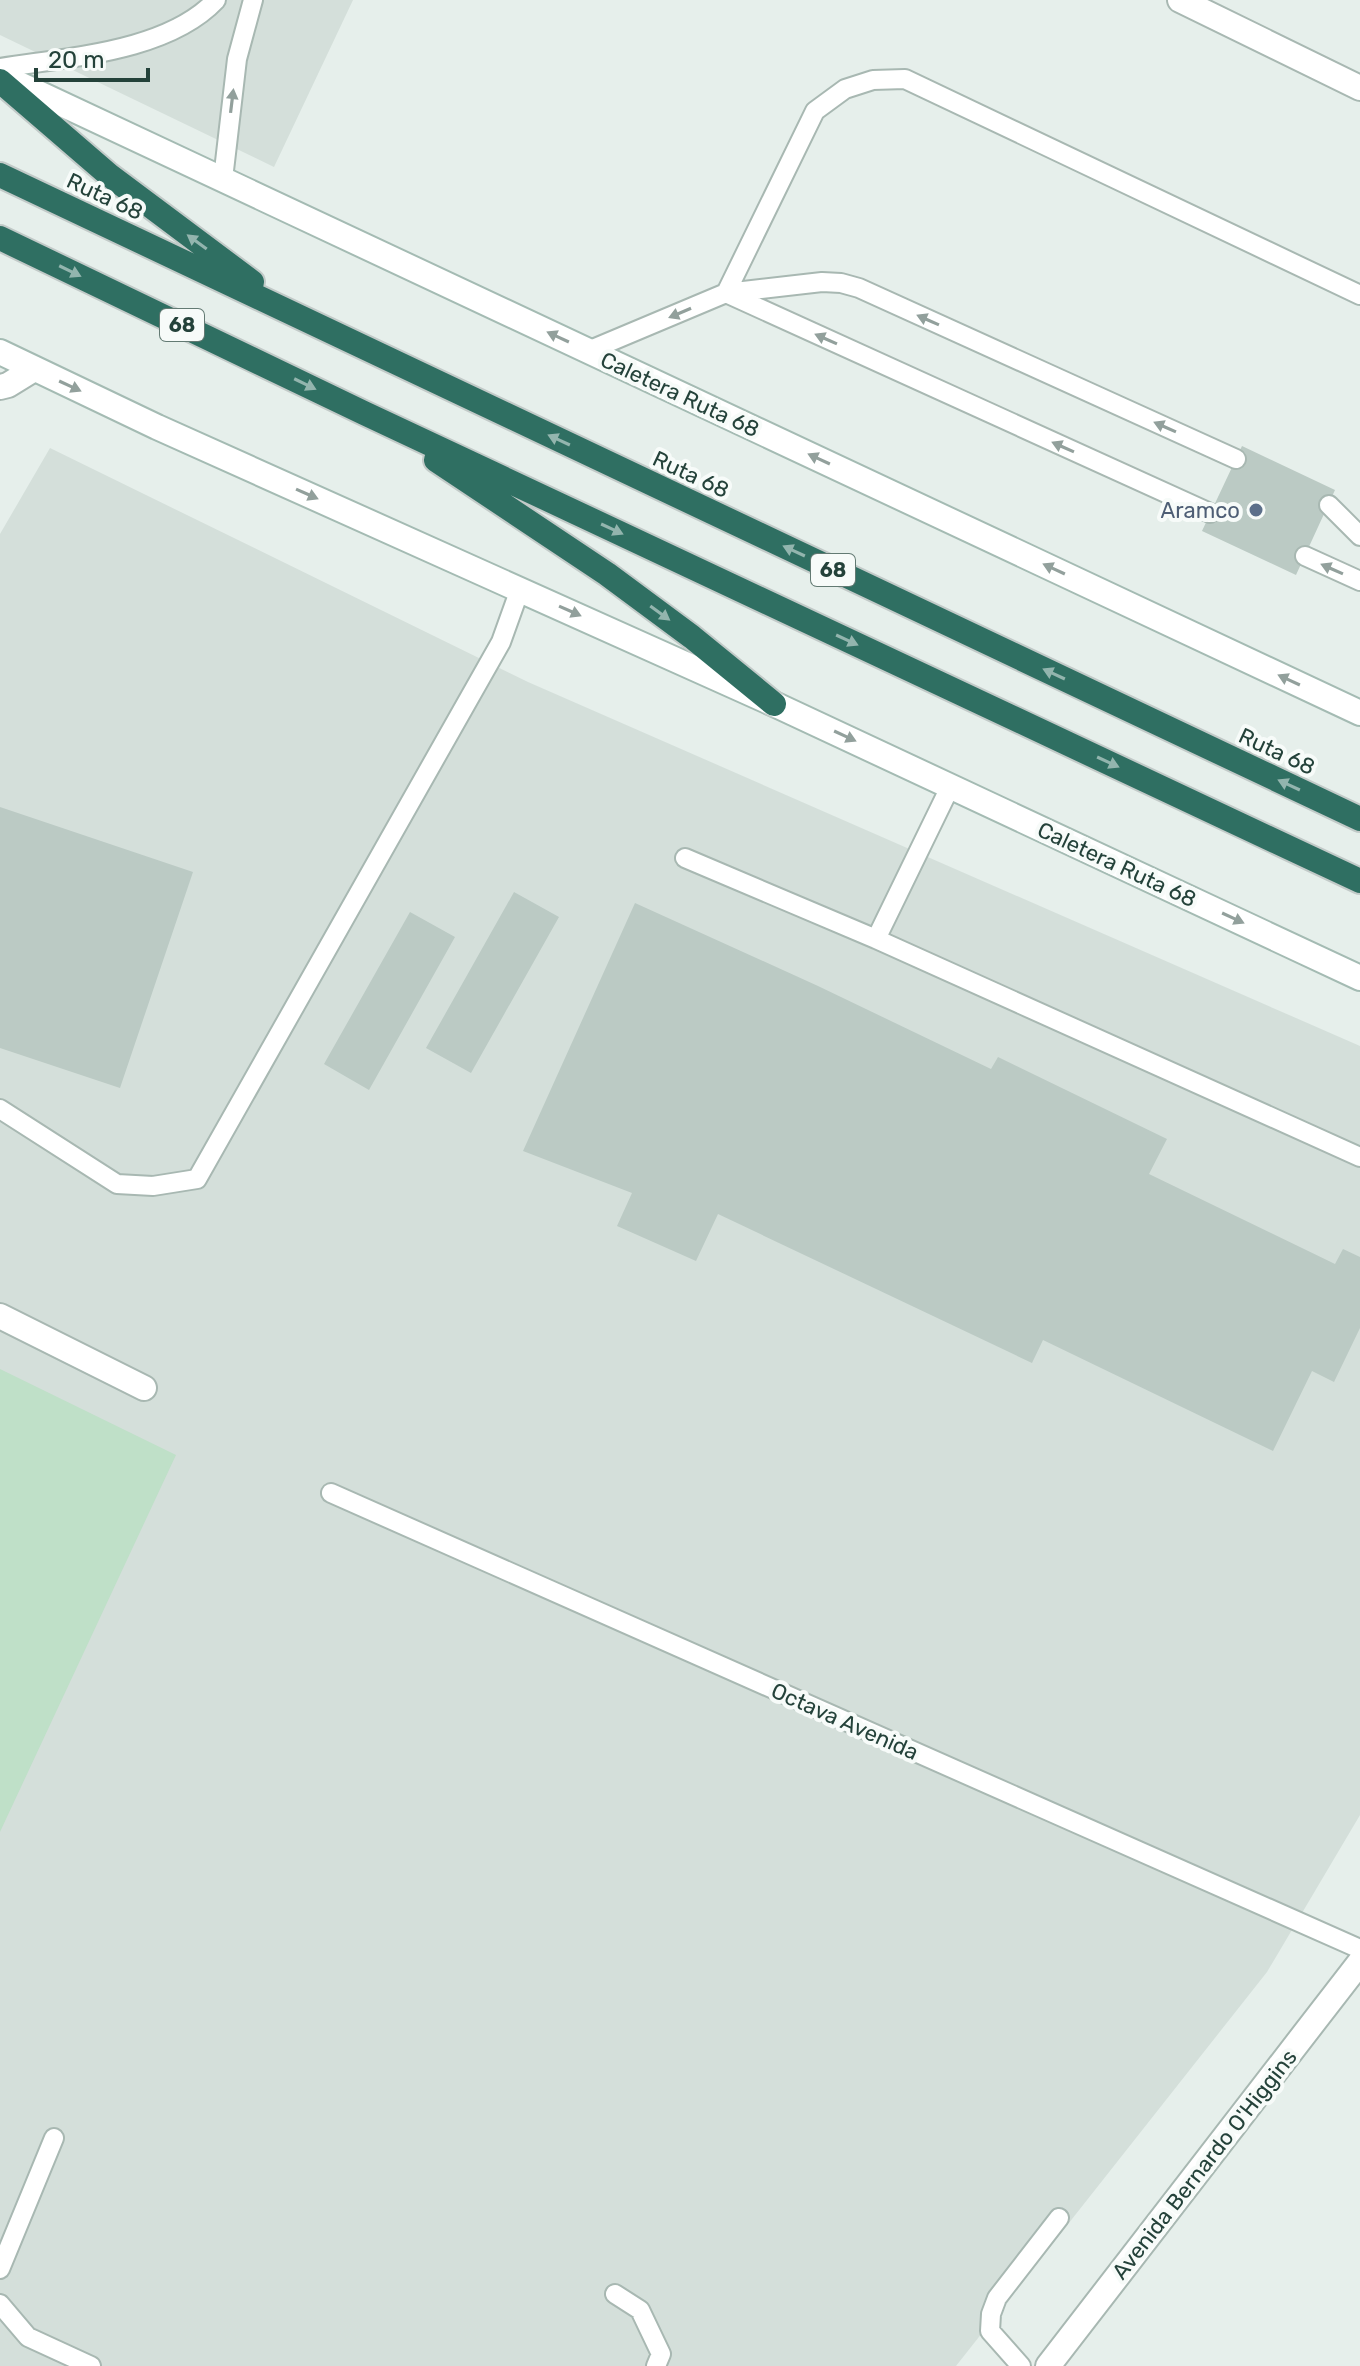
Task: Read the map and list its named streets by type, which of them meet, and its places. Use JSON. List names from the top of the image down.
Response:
{
  "streets": {
    "highway": ["Ruta 68", "68"],
    "main road": ["Caletera Ruta 68", "Avenida Bernardo O'Higgins"],
    "lane": ["Octava Avenida"]
  },
  "places": ["Aramco"],
  "scale_bar": "20 m"
}
